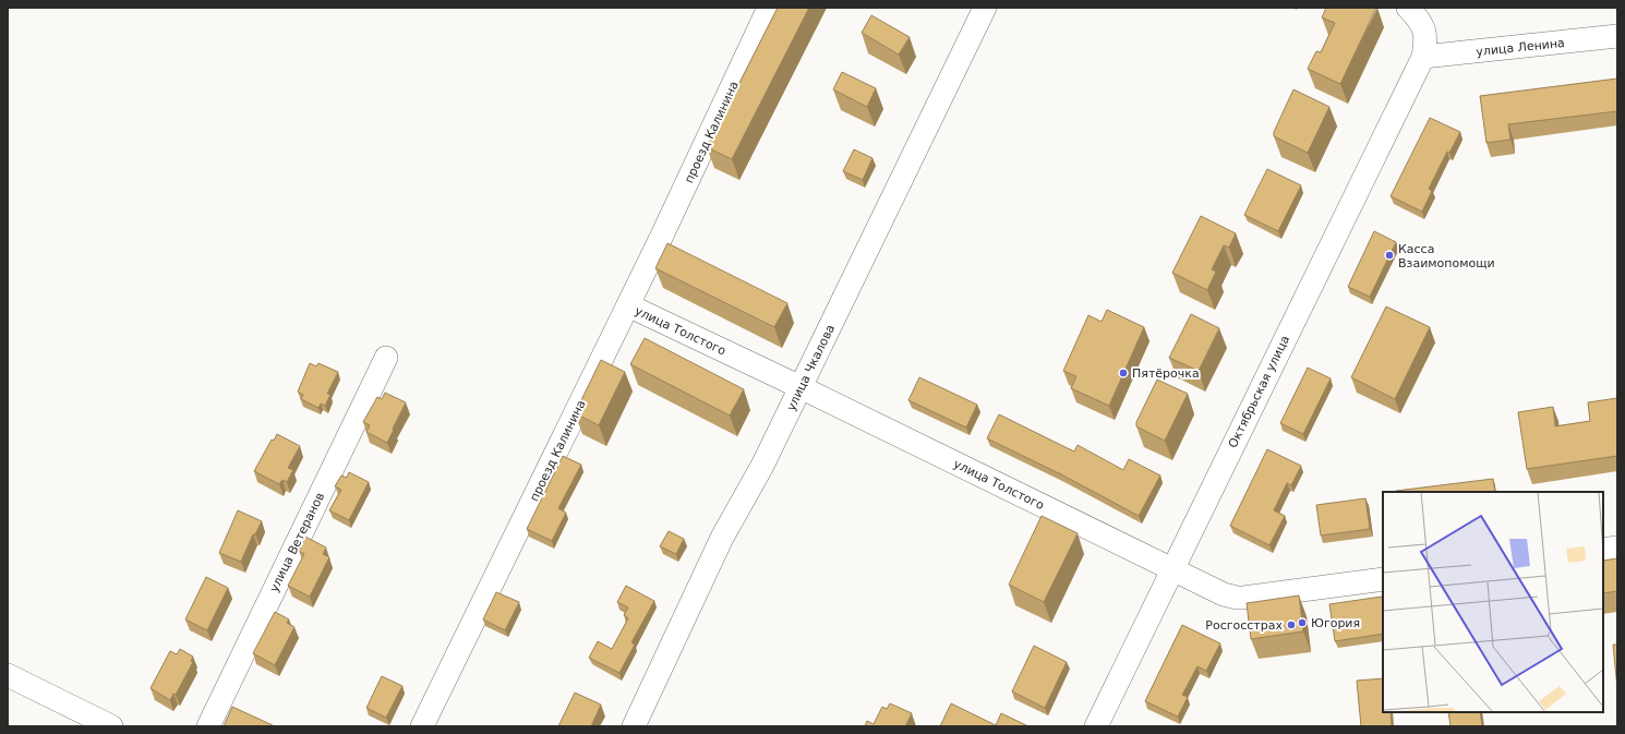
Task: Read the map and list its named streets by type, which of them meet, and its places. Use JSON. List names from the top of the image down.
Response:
{
  "streets": {
    "street": [
      "улица Ленина",
      "проезд Калинина",
      "улица Толстого",
      "улица Чкалова",
      "Октябрьская улица",
      "улица Ветеранов"
    ]
  },
  "crossings": [
    ["улица Ленина", "Октябрьская улица"],
    ["проезд Калинина", "улица Толстого"],
    ["улица Толстого", "улица Чкалова"],
    ["улица Толстого", "Октябрьская улица"]
  ],
  "places": [
    "Касса Взаимопомощи",
    "Пятёрочка",
    "Югория",
    "Росгосстрах"
  ]
}
